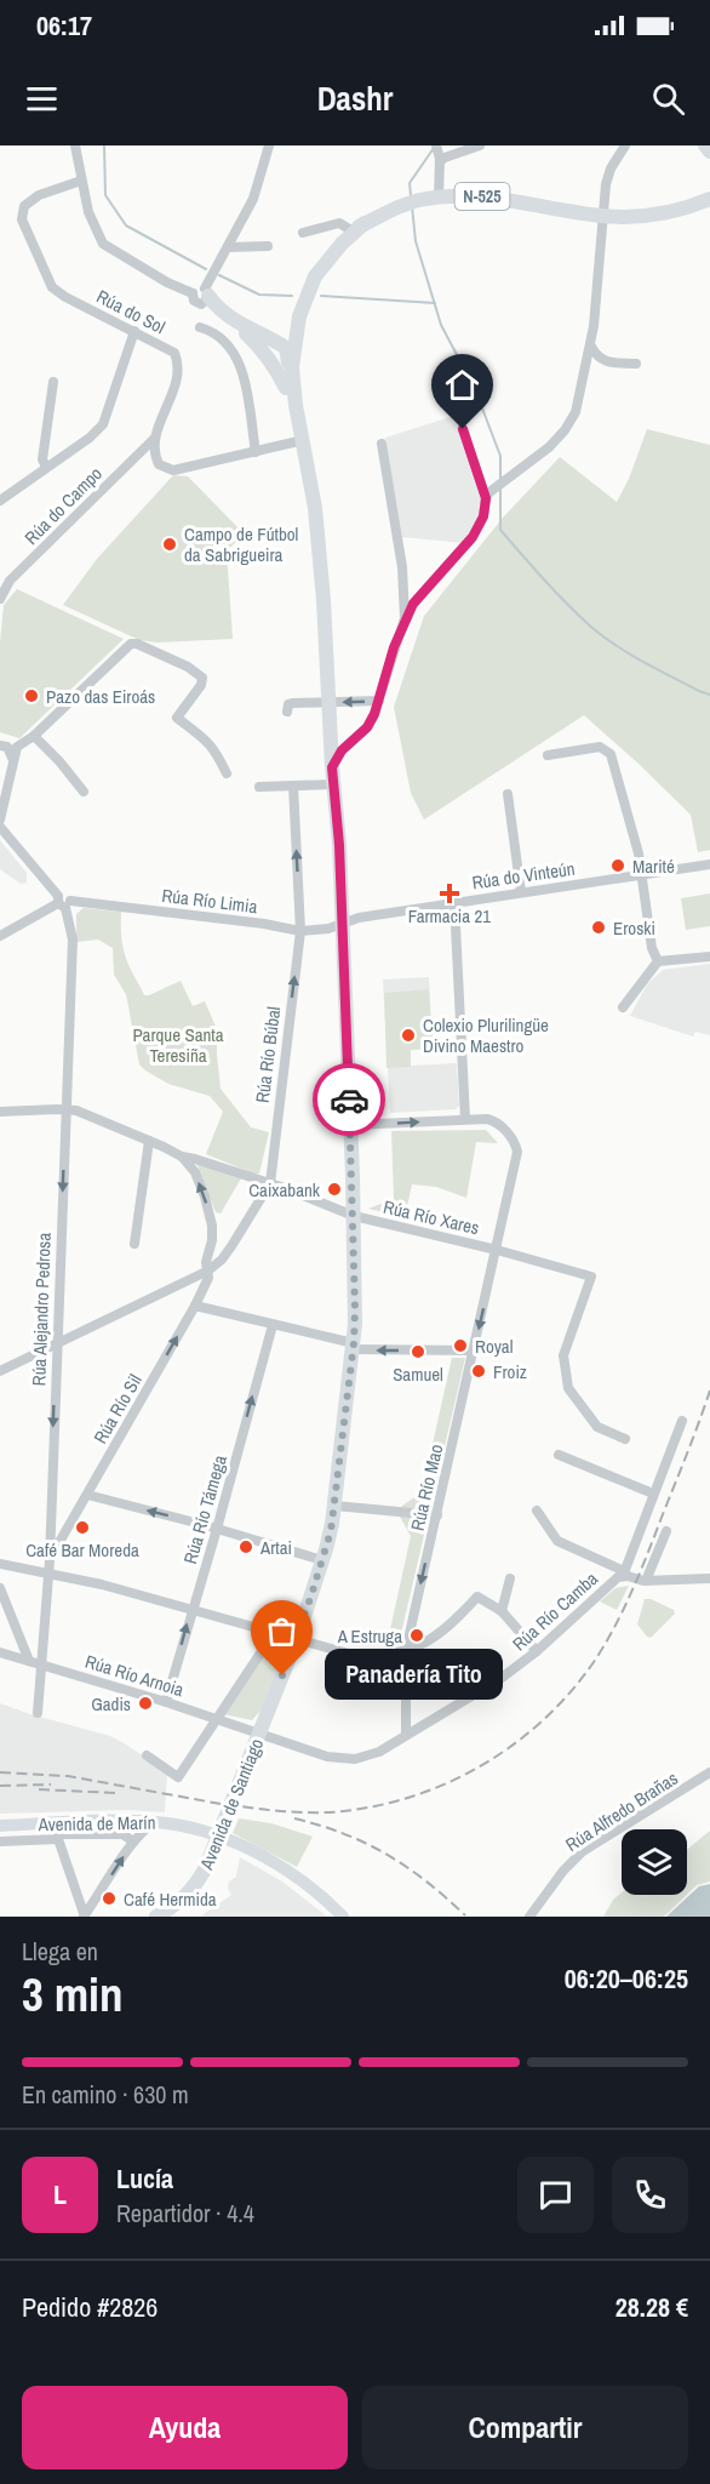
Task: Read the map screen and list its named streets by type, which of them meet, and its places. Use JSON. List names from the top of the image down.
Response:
{
  "streets": {
    "highway": ["N-525", "Avenida de Santiago"],
    "main road": ["Avenida de Marín"],
    "street": [
      "Rúa do Sol",
      "Rúa do Campo",
      "Rúa do Vinteún",
      "Rúa Río Limia",
      "Rúa Río Búbal",
      "Rúa Río Xares",
      "Rúa Alejandro Pedrosa",
      "Rúa Río Sil",
      "Rúa Río Mao",
      "Rúa Río Támega",
      "Rúa Río Camba",
      "Rúa Río Arnoia",
      "Rúa Alfredo Brañas"
    ]
  },
  "crossings": [
    ["N-525", "Avenida de Santiago"],
    ["Rúa do Sol", "Rúa do Campo"],
    ["Rúa do Vinteún", "Rúa Río Limia"],
    ["Rúa do Vinteún", "Avenida de Santiago"],
    ["Rúa Río Limia", "Rúa Río Búbal"],
    ["Rúa Río Limia", "Rúa Alejandro Pedrosa"],
    ["Rúa Río Limia", "Avenida de Santiago"],
    ["Rúa Río Búbal", "Rúa Río Xares"],
    ["Rúa Río Búbal", "Rúa Río Sil"],
    ["Rúa Río Xares", "Rúa Alejandro Pedrosa"],
    ["Rúa Río Xares", "Rúa Río Sil"],
    ["Rúa Río Xares", "Rúa Río Mao"],
    ["Rúa Río Xares", "Avenida de Santiago"],
    ["Rúa Alejandro Pedrosa", "Rúa Río Sil"],
    ["Rúa Alejandro Pedrosa", "Rúa Río Arnoia"],
    ["Rúa Río Mao", "Rúa Río Camba"],
    ["Rúa Río Támega", "Rúa Río Arnoia"],
    ["Rúa Río Camba", "Rúa Río Arnoia"],
    ["Rúa Río Camba", "Avenida de Santiago"],
    ["Rúa Río Arnoia", "Avenida de Santiago"]
  ],
  "one_way": [
    "Rúa Río Búbal",
    "Rúa Alejandro Pedrosa",
    "Rúa Río Sil",
    "Rúa Río Mao"
  ],
  "parks": ["Parque Santa Teresiña"],
  "places": {
    "other": [
      "Campo de Fútbol da Sabrigueira",
      "Pazo das Eiroás",
      "Marité",
      "Eroski",
      "Colexio Plurilingüe Divino Maestro",
      "Caixabank",
      "Royal",
      "Samuel",
      "Froiz",
      "Café Bar Moreda",
      "Artai",
      "A Estruga",
      "Panadería Tito",
      "Gadis",
      "Café Hermida"
    ],
    "health": ["Farmacia 21"]
  },
  "page": {
    "status": "06:17",
    "header": "Dashr",
    "bubble": "Panadería Tito",
    "heading": ["3 min", "Llega en", "06:20–06:25"],
    "panel": [
      "Lucía",
      "Repartidor · 4.4",
      "Pedido #2826",
      "28.28 €"
    ],
    "bar": "En camino · 630 m",
    "round": "L",
    "buttons": ["Ayuda", "Compartir"]
  }
}
